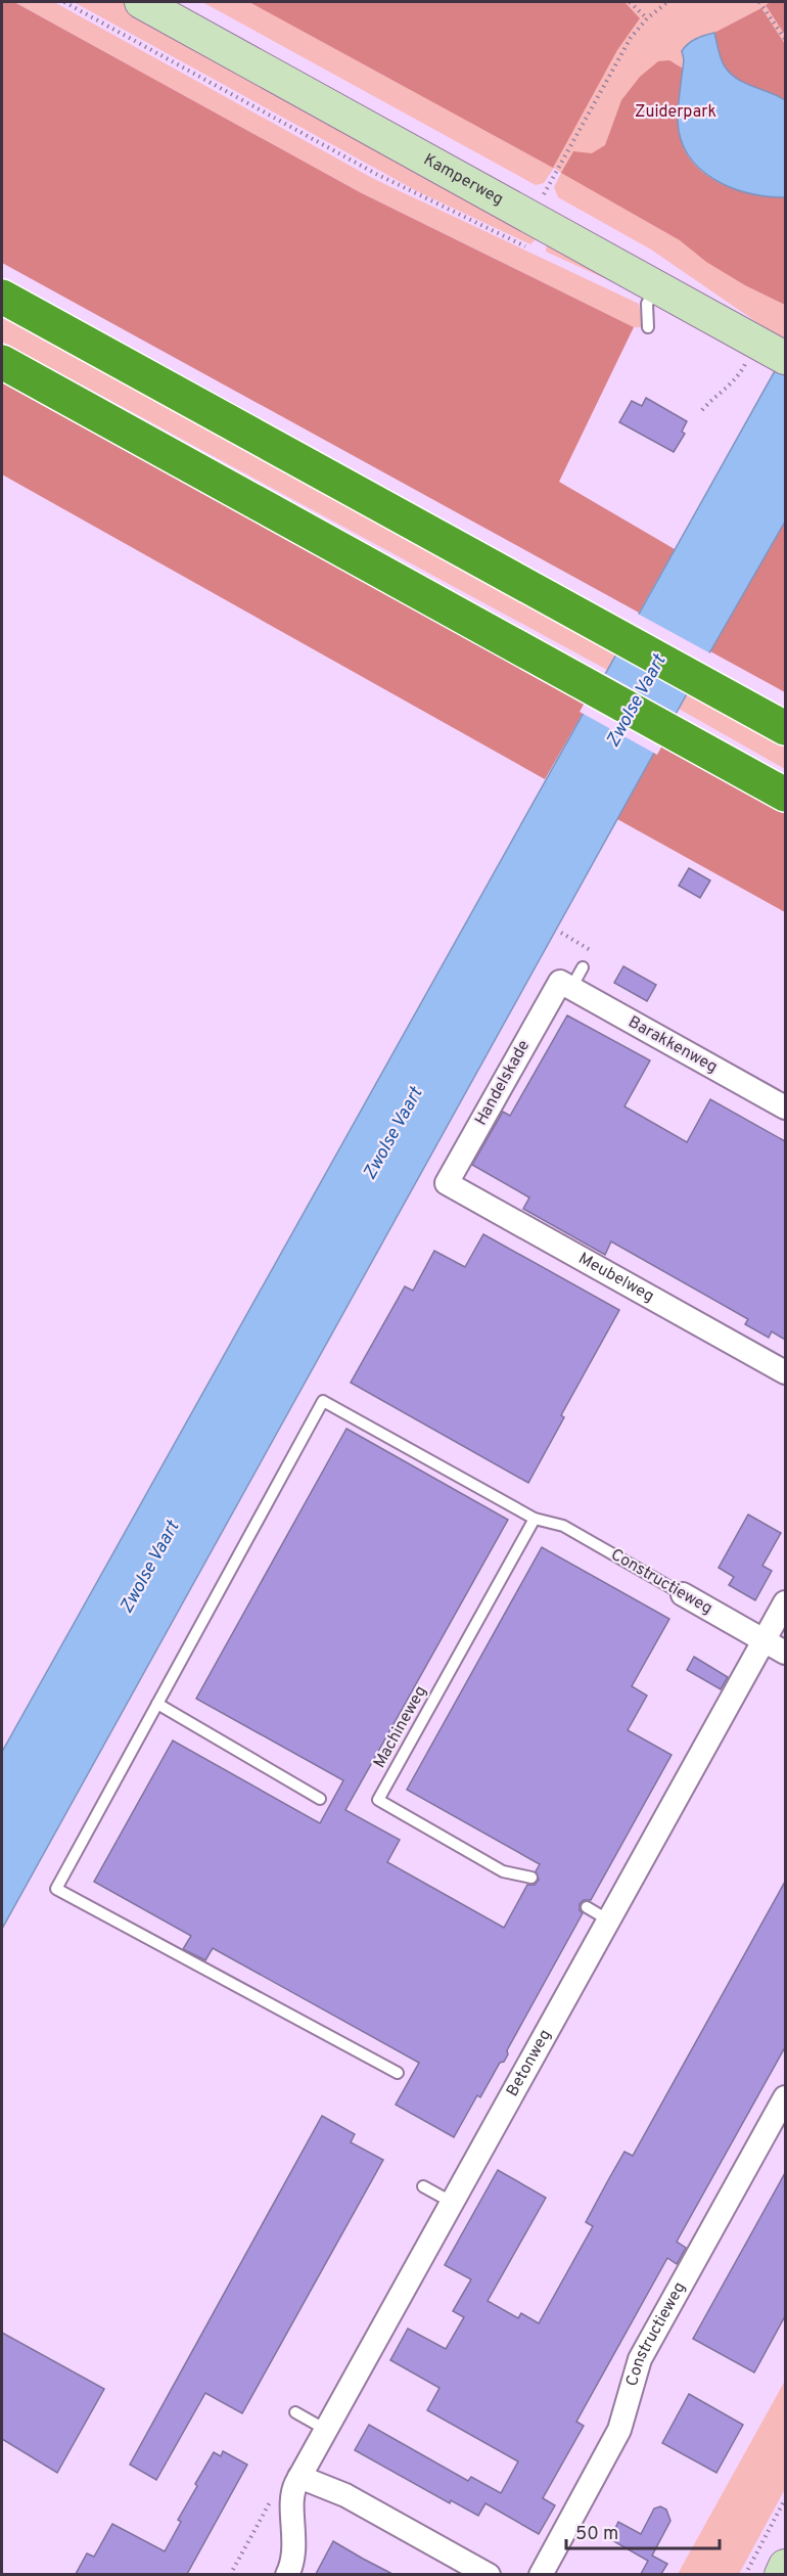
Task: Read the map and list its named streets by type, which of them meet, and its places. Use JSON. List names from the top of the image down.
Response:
{
  "streets": {
    "main road": ["Kamperweg"],
    "street": [
      "Barakkenweg",
      "Handelskade",
      "Meubelweg",
      "Constructieweg",
      "Betonweg"
    ],
    "lane": ["Machineweg"]
  },
  "crossings": [
    ["Barakkenweg", "Handelskade"],
    ["Handelskade", "Meubelweg"],
    ["Constructieweg", "Machineweg"],
    ["Constructieweg", "Betonweg"]
  ],
  "water": ["Zwolse Vaart"],
  "parks": ["Zuiderpark"],
  "scale_bar": "50 m"
}
